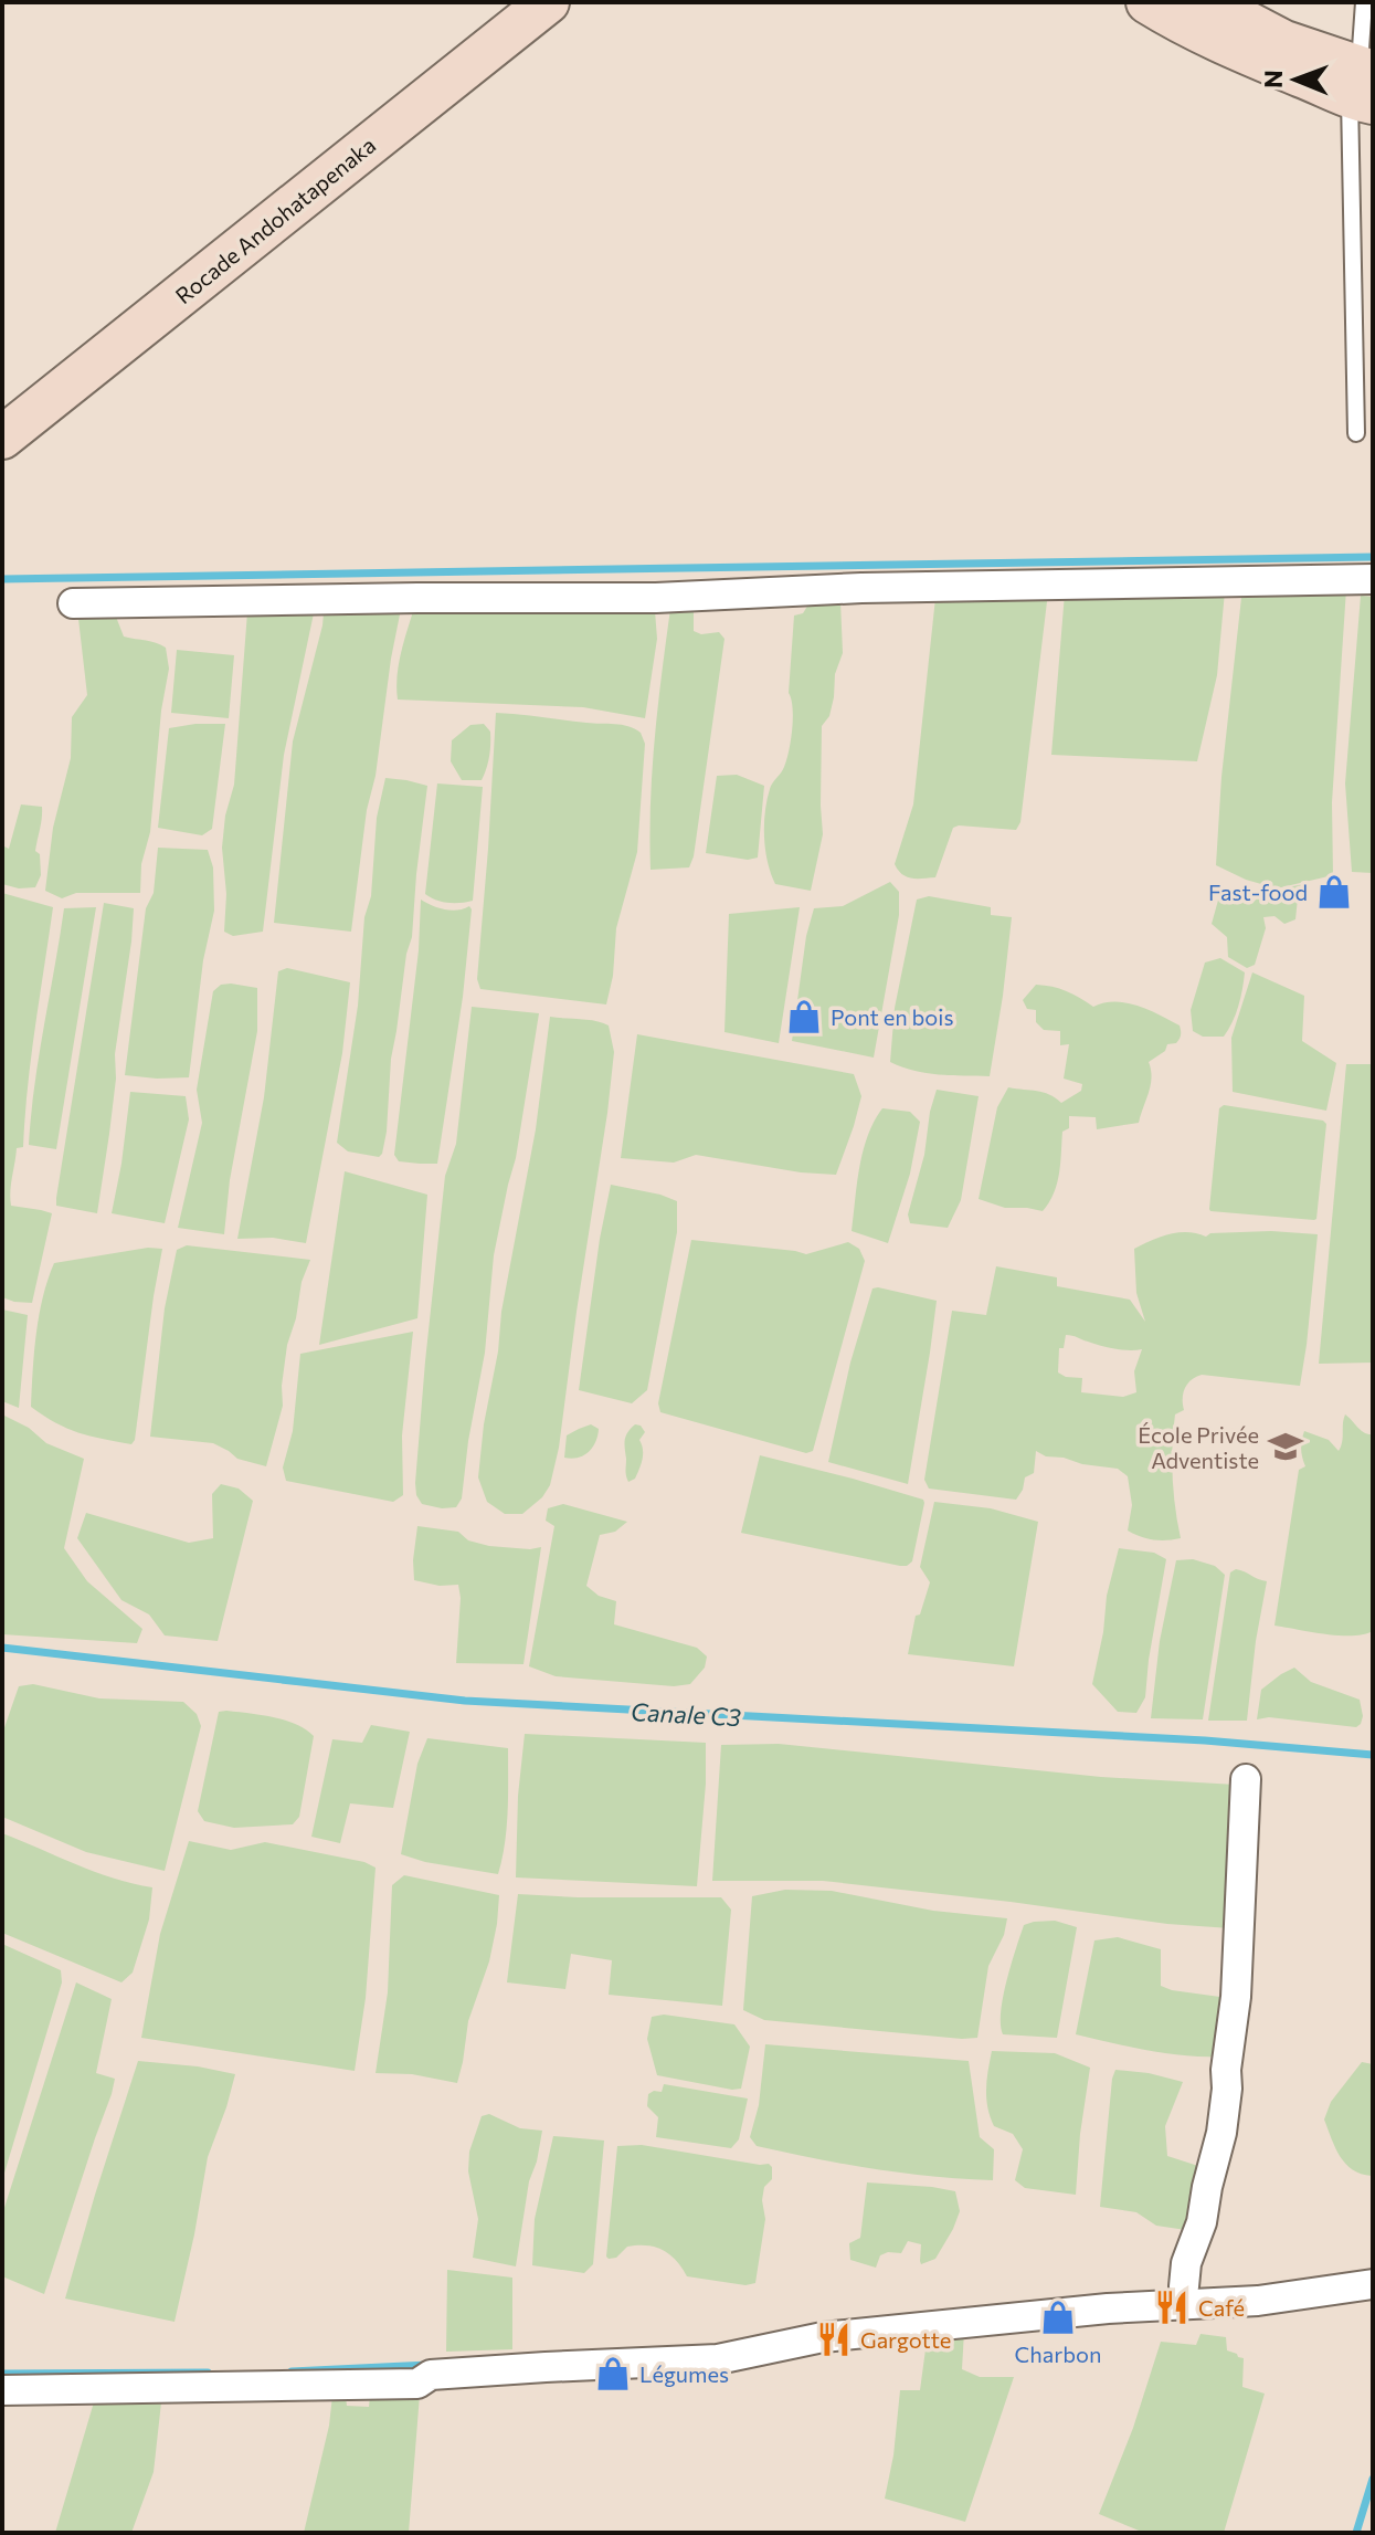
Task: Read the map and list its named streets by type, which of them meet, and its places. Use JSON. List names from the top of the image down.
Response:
{
  "streets": {
    "main road": ["Rocade Andohatapenaka"]
  },
  "water": ["Canale C3"],
  "places": {
    "shop": [
      "Fast-food",
      "Pont en bois",
      "Charbon",
      "Légumes"
    ],
    "school or university": ["École Privée Adventiste"],
    "restaurant": ["Café", "Gargotte"]
  },
  "north": "left"
}
